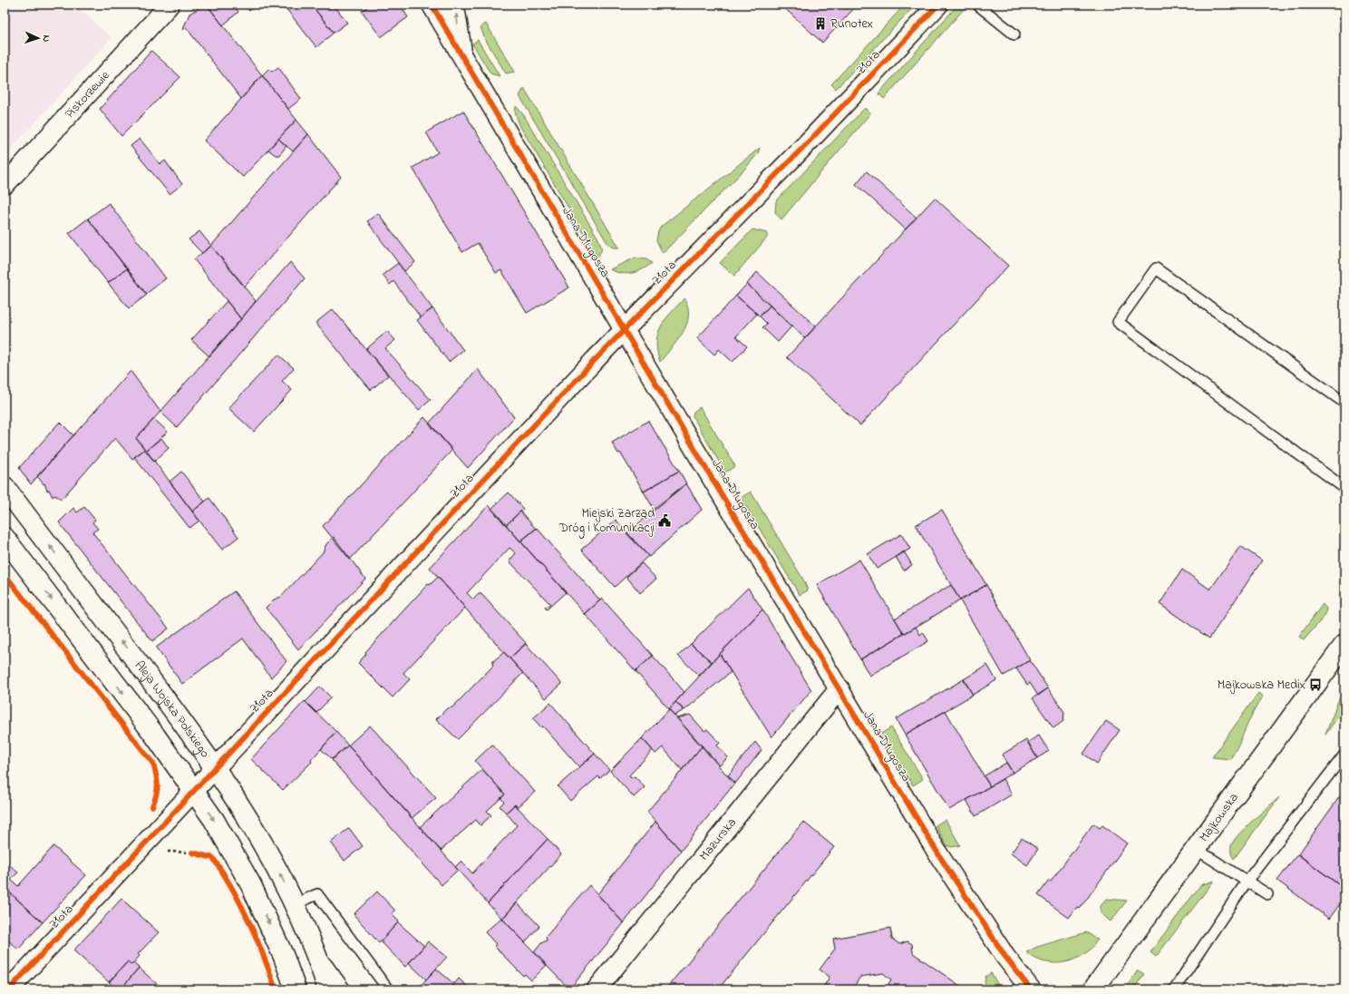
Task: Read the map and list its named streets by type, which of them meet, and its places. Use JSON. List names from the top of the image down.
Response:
{
  "streets": {
    "main road": ["Aleja Wojska Polskiego", "Majkowska"],
    "street": [
      "Złota",
      "Piskorzewie",
      "Jana Długosza",
      "Mazurska"
    ]
  },
  "crossings": [
    ["Złota", "Jana Długosza"],
    ["Złota", "Aleja Wojska Polskiego"],
    ["Jana Długosza", "Mazurska"]
  ],
  "places": {
    "building": ["Runotex"],
    "public building": ["Miejski Zarząd Dróg i Komunikacji"],
    "bus stop": ["Majkowska Medix"]
  },
  "north": "right"
}
